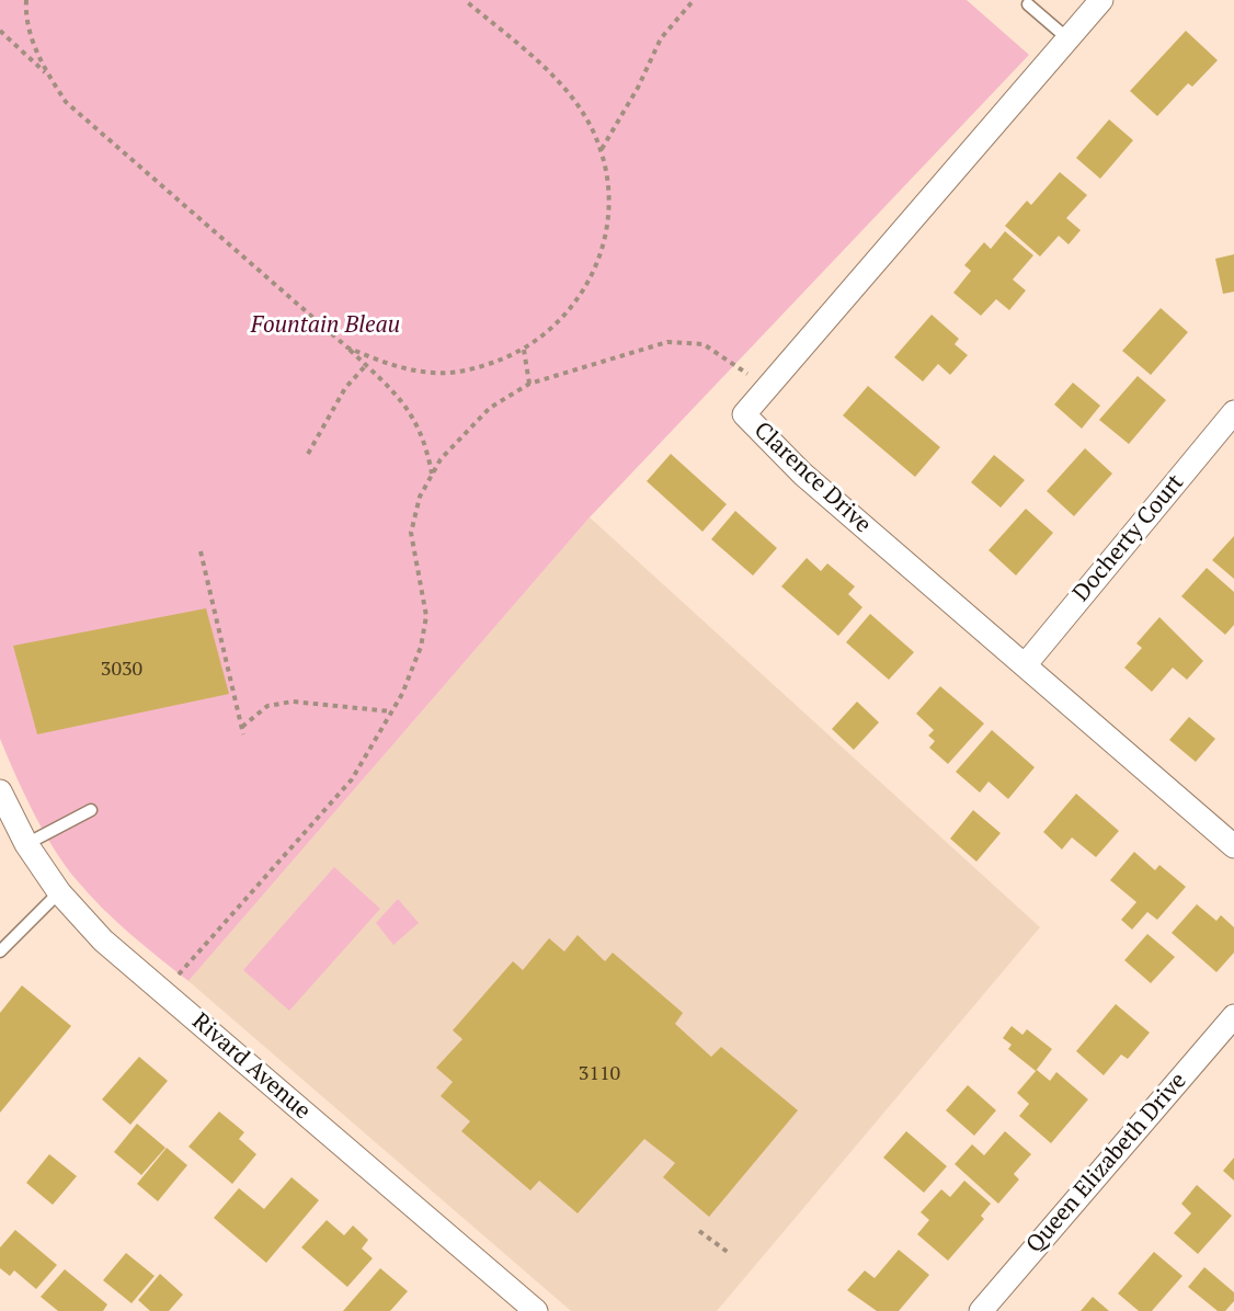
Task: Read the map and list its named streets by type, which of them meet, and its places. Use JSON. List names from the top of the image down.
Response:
{
  "streets": {
    "street": [
      "Clarence Drive",
      "Docherty Court",
      "Rivard Avenue",
      "Queen Elizabeth Drive"
    ]
  },
  "crossings": [
    ["Clarence Drive", "Docherty Court"]
  ],
  "parks": ["Fountain Bleau"],
  "house_numbers": ["3030", "3110"]
}
